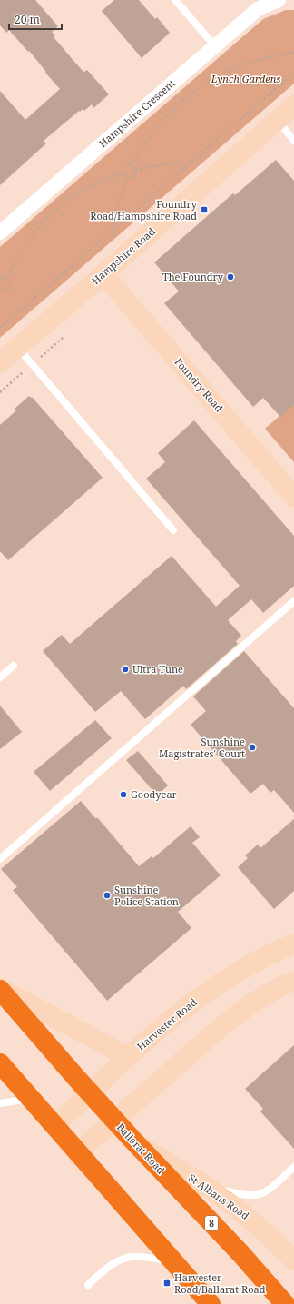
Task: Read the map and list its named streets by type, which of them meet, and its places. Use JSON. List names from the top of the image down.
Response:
{
  "streets": {
    "highway": ["Ballarat Road", "8"],
    "street": [
      "Hampshire Crescent",
      "Hampshire Road",
      "Foundry Road",
      "Harvester Road",
      "St Albans Road"
    ]
  },
  "crossings": [
    ["Hampshire Road", "Foundry Road"],
    ["Harvester Road", "Ballarat Road"],
    ["Ballarat Road", "St Albans Road"]
  ],
  "parks": ["Lynch Gardens"],
  "places": {
    "transit": ["Foundry Road/Hampshire Road", "Harvester Road/Ballarat Road"],
    "other": [
      "The Foundry",
      "Ultra Tune",
      "Sunshine Magistrates' Court",
      "Goodyear",
      "Sunshine Police Station"
    ]
  },
  "scale_bar": "20 m"
}
